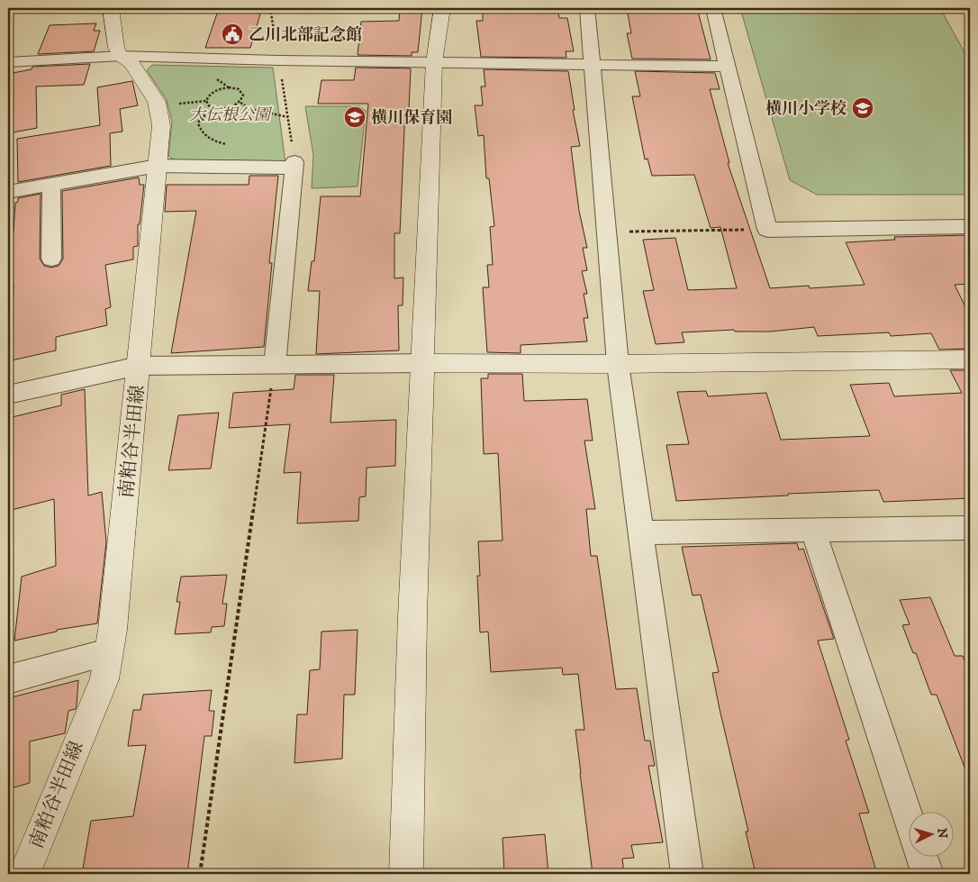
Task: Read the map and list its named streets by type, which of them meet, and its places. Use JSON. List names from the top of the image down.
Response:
{
  "streets": {
    "street": ["南粕谷半田線"]
  },
  "parks": ["大伝根公園"],
  "places": {
    "public building": ["乙川北部記念館"],
    "school or university": ["横川小学校", "横川保育園"]
  },
  "north": "right"
}
